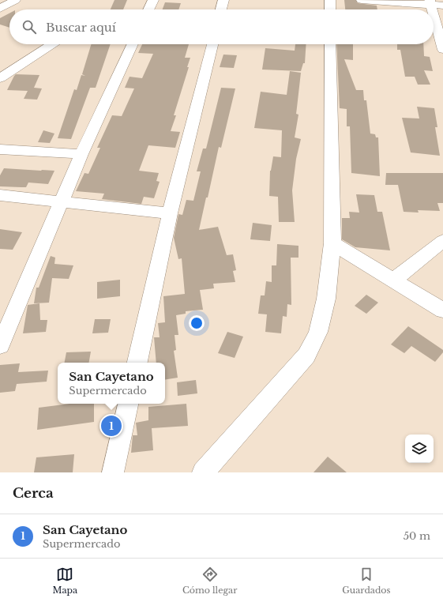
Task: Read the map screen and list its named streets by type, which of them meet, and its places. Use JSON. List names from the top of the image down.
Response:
{
  "page": {
    "search": "Buscar aquí",
    "popup": ["San Cayetano", "Supermercado"],
    "pins": "1",
    "heading": "Cerca",
    "list": [
      {
        "mark": "1",
        "name": "San Cayetano",
        "note": "Supermercado",
        "value": "50 m"
      }
    ],
    "nav": ["Mapa", "Cómo llegar", "Guardados"]
  }
}
